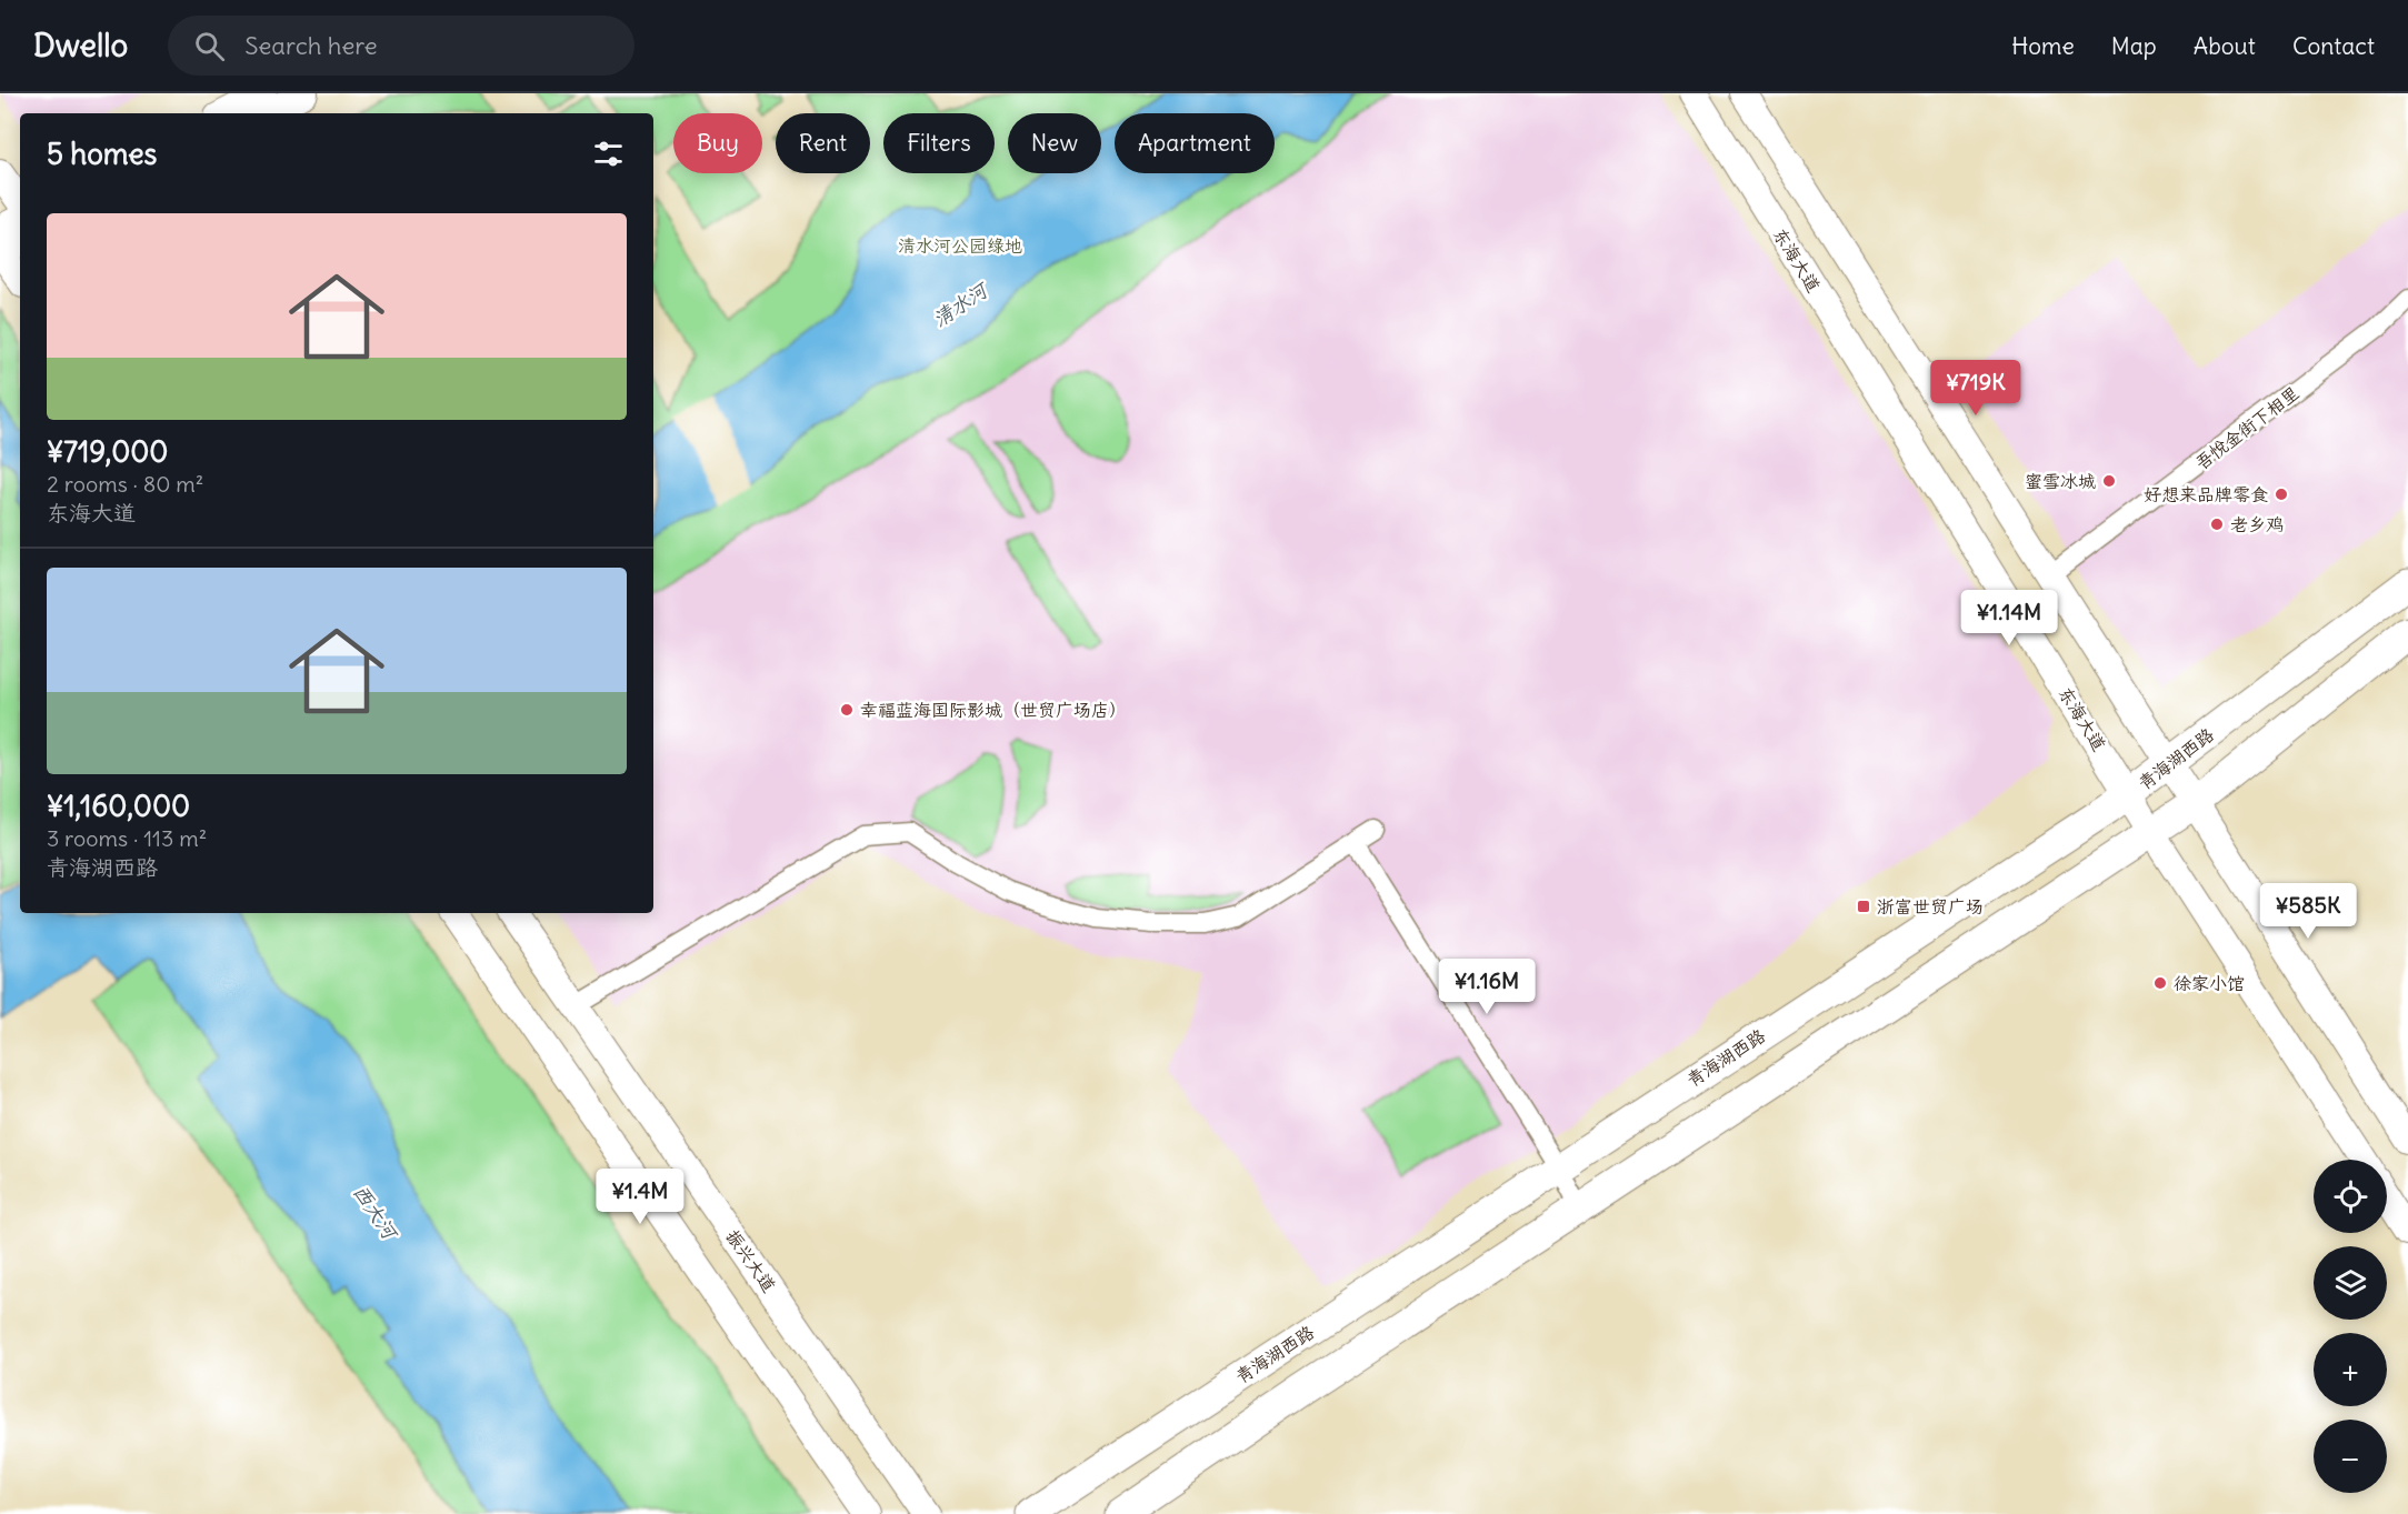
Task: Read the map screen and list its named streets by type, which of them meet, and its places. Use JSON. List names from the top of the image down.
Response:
{
  "streets": {
    "main road": ["青海湖西路"],
    "street": ["东海大道", "吾悦金街下相里", "振兴大道"]
  },
  "crossings": [
    ["东海大道", "青海湖西路"]
  ],
  "water": ["清水河", "西大河"],
  "parks": ["清水河公园绿地"],
  "places": {
    "other": [
      "蜜雪冰城",
      "好想来品牌零食",
      "老乡鸡",
      "幸福蓝海国际影城（世贸广场店）",
      "徐家小馆"
    ],
    "transit": ["浙富世贸广场"]
  },
  "page": {
    "header": "Dwello",
    "search": "Search here",
    "nav": [
      "Home",
      "Map",
      "About",
      "Contact"
    ],
    "chip": [
      "Buy",
      "Rent",
      "Filters",
      "New",
      "Apartment"
    ],
    "heading": "5 homes",
    "list": [
      {
        "name": "¥719,000",
        "note": "2 rooms · 80 m² · 东海大道"
      },
      {
        "name": "¥1,160,000",
        "note": "3 rooms · 113 m² · 青海湖西路"
      }
    ],
    "price": [
      "¥719K",
      "¥1.14M",
      "¥585K",
      "¥1.16M",
      "¥1.4M"
    ],
    "map_buttons": ["+", "−"]
  }
}
